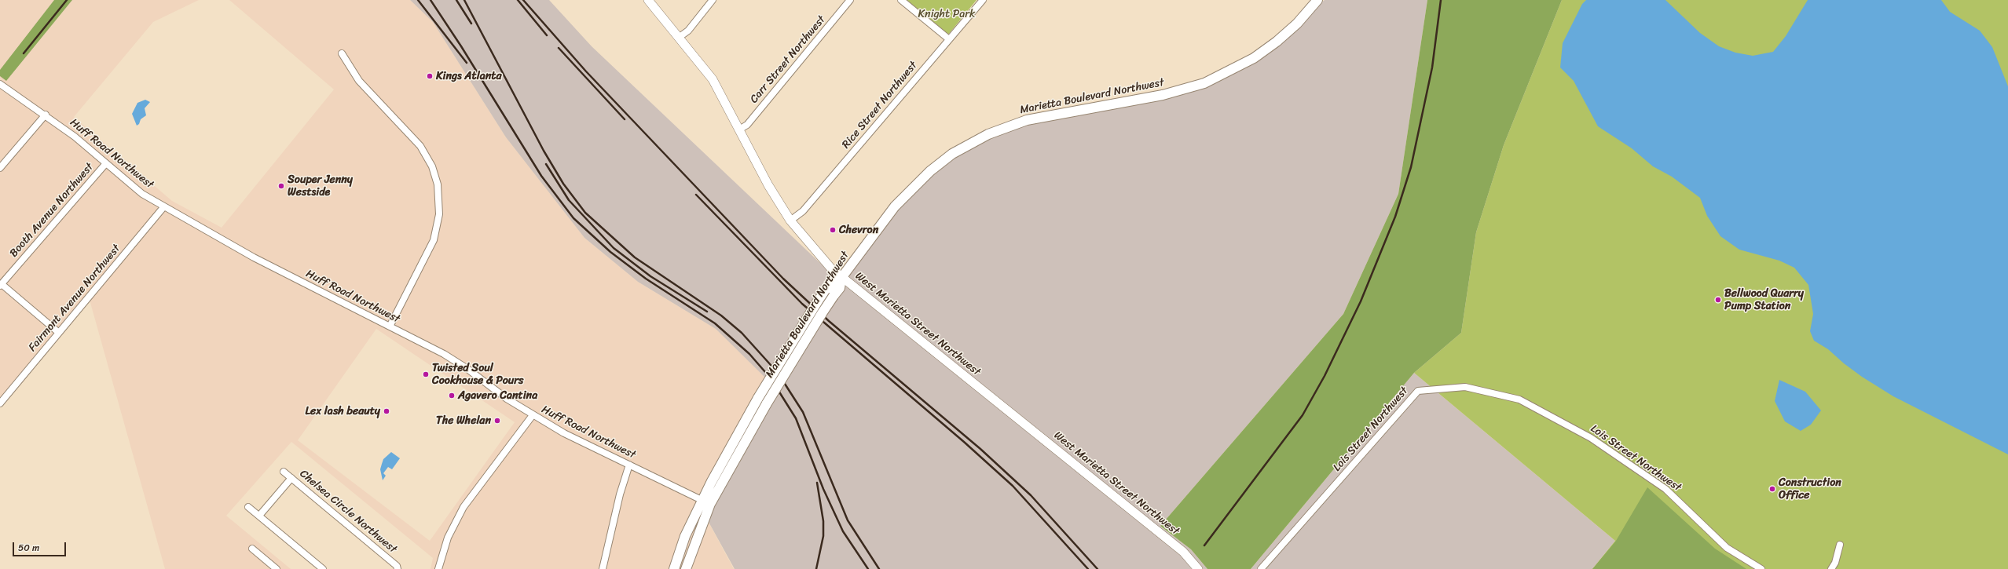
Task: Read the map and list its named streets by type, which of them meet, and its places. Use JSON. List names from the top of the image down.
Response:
{
  "streets": {
    "main road": ["Marietta Boulevard Northwest"],
    "street": [
      "Carr Street Northwest",
      "Rice Street Northwest",
      "Huff Road Northwest",
      "Booth Avenue Northwest",
      "Fairmont Avenue Northwest",
      "West Marietta Street Northwest",
      "Lois Street Northwest",
      "Chelsea Circle Northwest"
    ]
  },
  "crossings": [
    ["Carr Street Northwest", "West Marietta Street Northwest"],
    ["Marietta Boulevard Northwest", "Huff Road Northwest"],
    ["Marietta Boulevard Northwest", "West Marietta Street Northwest"],
    ["Rice Street Northwest", "West Marietta Street Northwest"],
    ["Huff Road Northwest", "Booth Avenue Northwest"],
    ["Huff Road Northwest", "Fairmont Avenue Northwest"]
  ],
  "parks": ["Knight Park"],
  "places": [
    "Kings Atlanta",
    "Souper Jenny Westside",
    "Chevron",
    "Bellwood Quarry Pump Station",
    "Twisted Soul Cookhouse & Pours",
    "Agavero Cantina",
    "Lex lash beauty",
    "The Whelan",
    "Construction Office"
  ],
  "scale_bar": "50 m"
}
